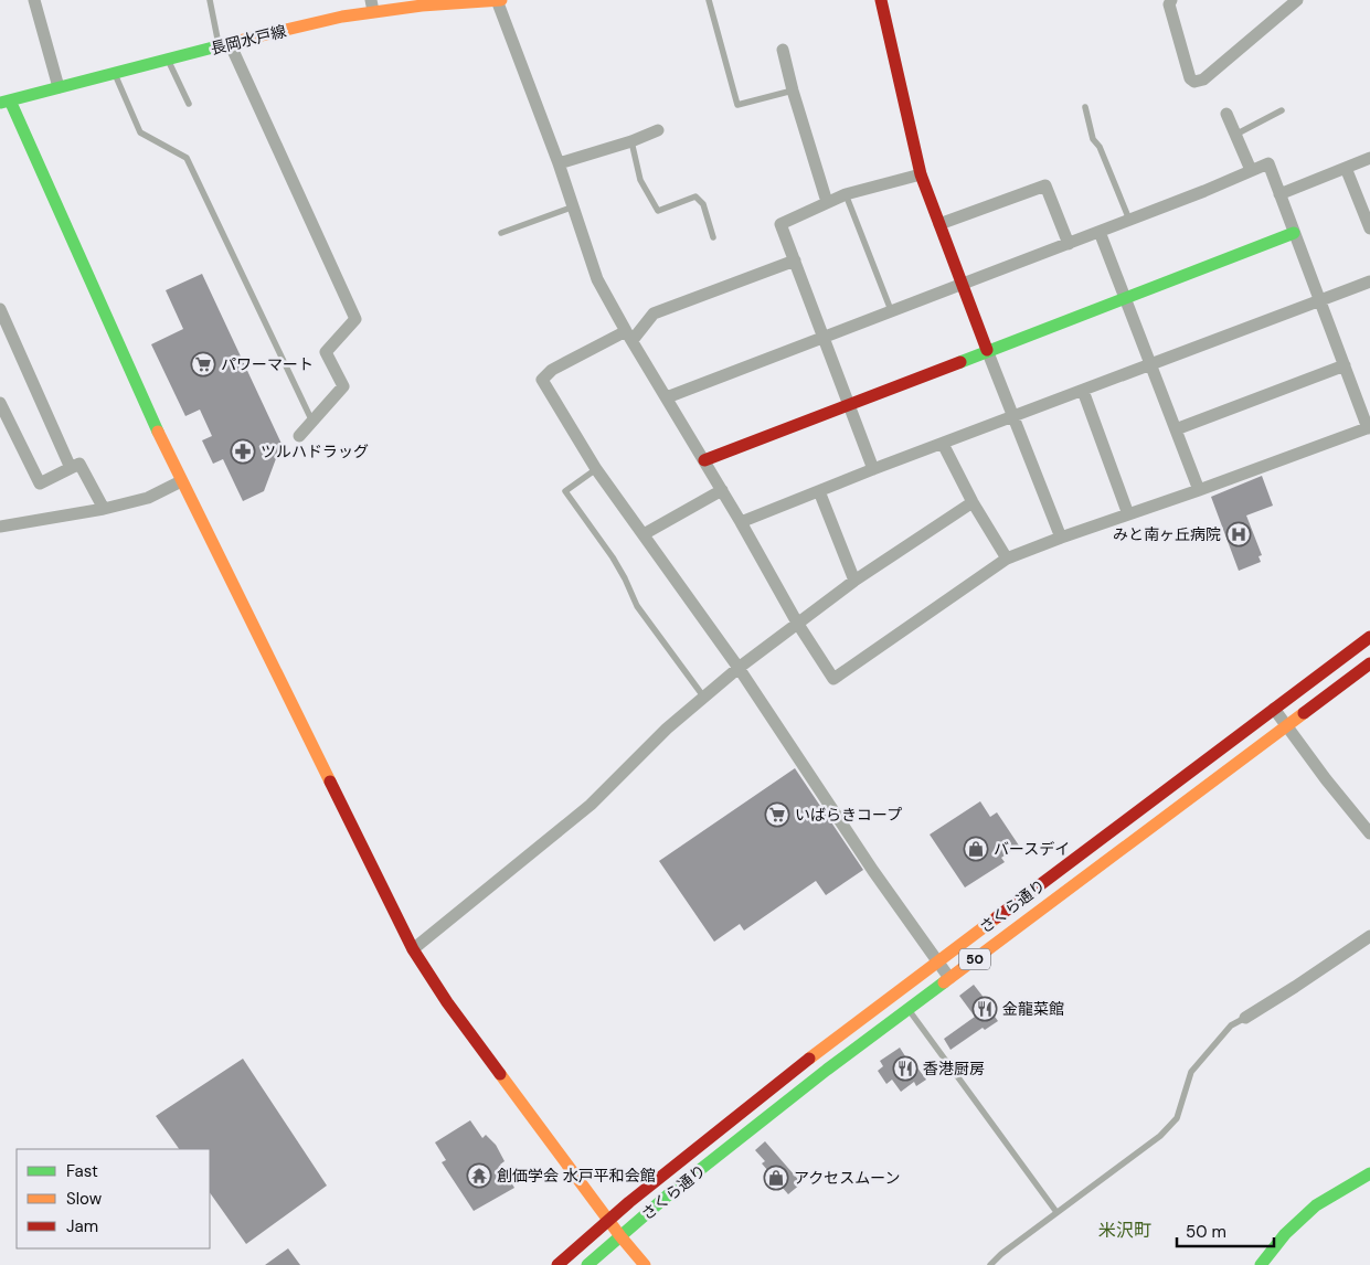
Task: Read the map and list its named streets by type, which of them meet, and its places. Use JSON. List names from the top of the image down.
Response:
{
  "streets": {
    "main road": ["長岡水戸線", "さくら通り", "50"]
  },
  "districts": ["米沢町"],
  "places": {
    "supermarket": ["パワーマート", "いばらきコープ"],
    "pharmacy": ["ツルハドラッグ"],
    "hospital": ["みと南ヶ丘病院"],
    "shop": ["バースデイ", "アクセスムーン"],
    "restaurant": ["金龍菜館", "香港厨房"],
    "temple": ["創価学会 水戸平和会館"]
  },
  "legend": ["Fast", "Slow", "Jam"],
  "scale_bar": "50 m"
}
